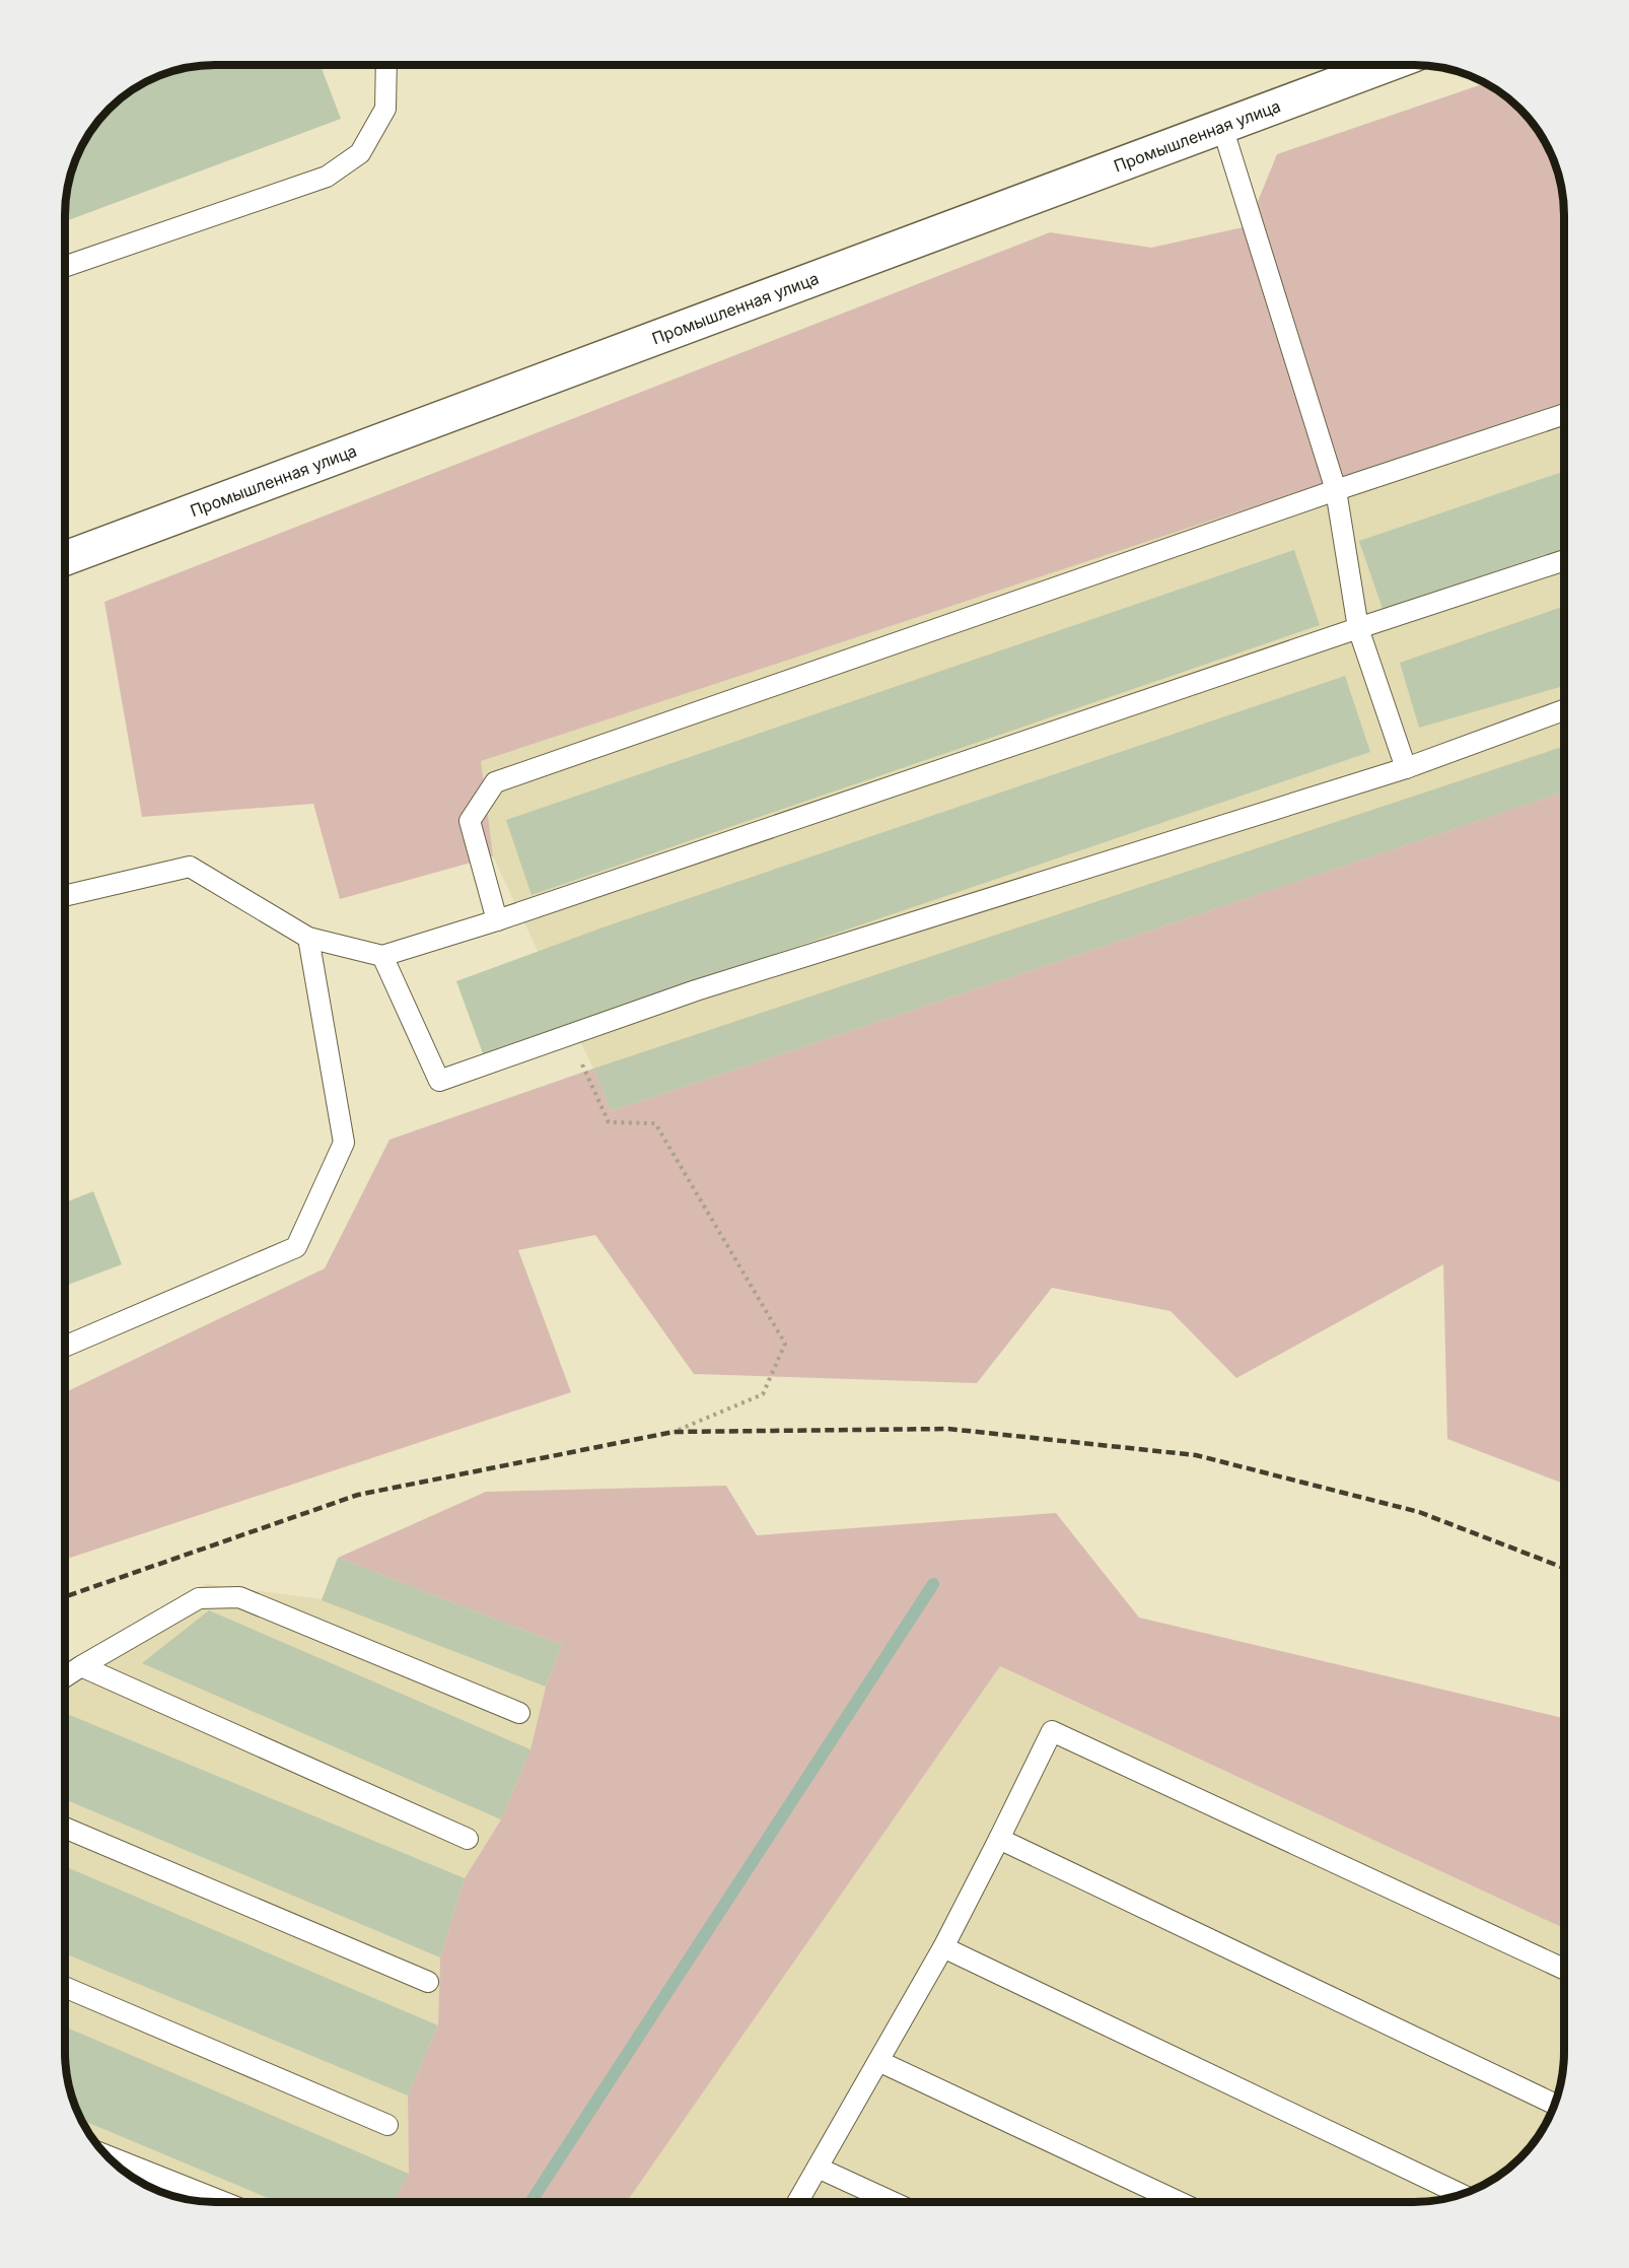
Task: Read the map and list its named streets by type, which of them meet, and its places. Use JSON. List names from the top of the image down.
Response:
{
  "streets": {
    "street": ["Промышленная улица"]
  }
}
